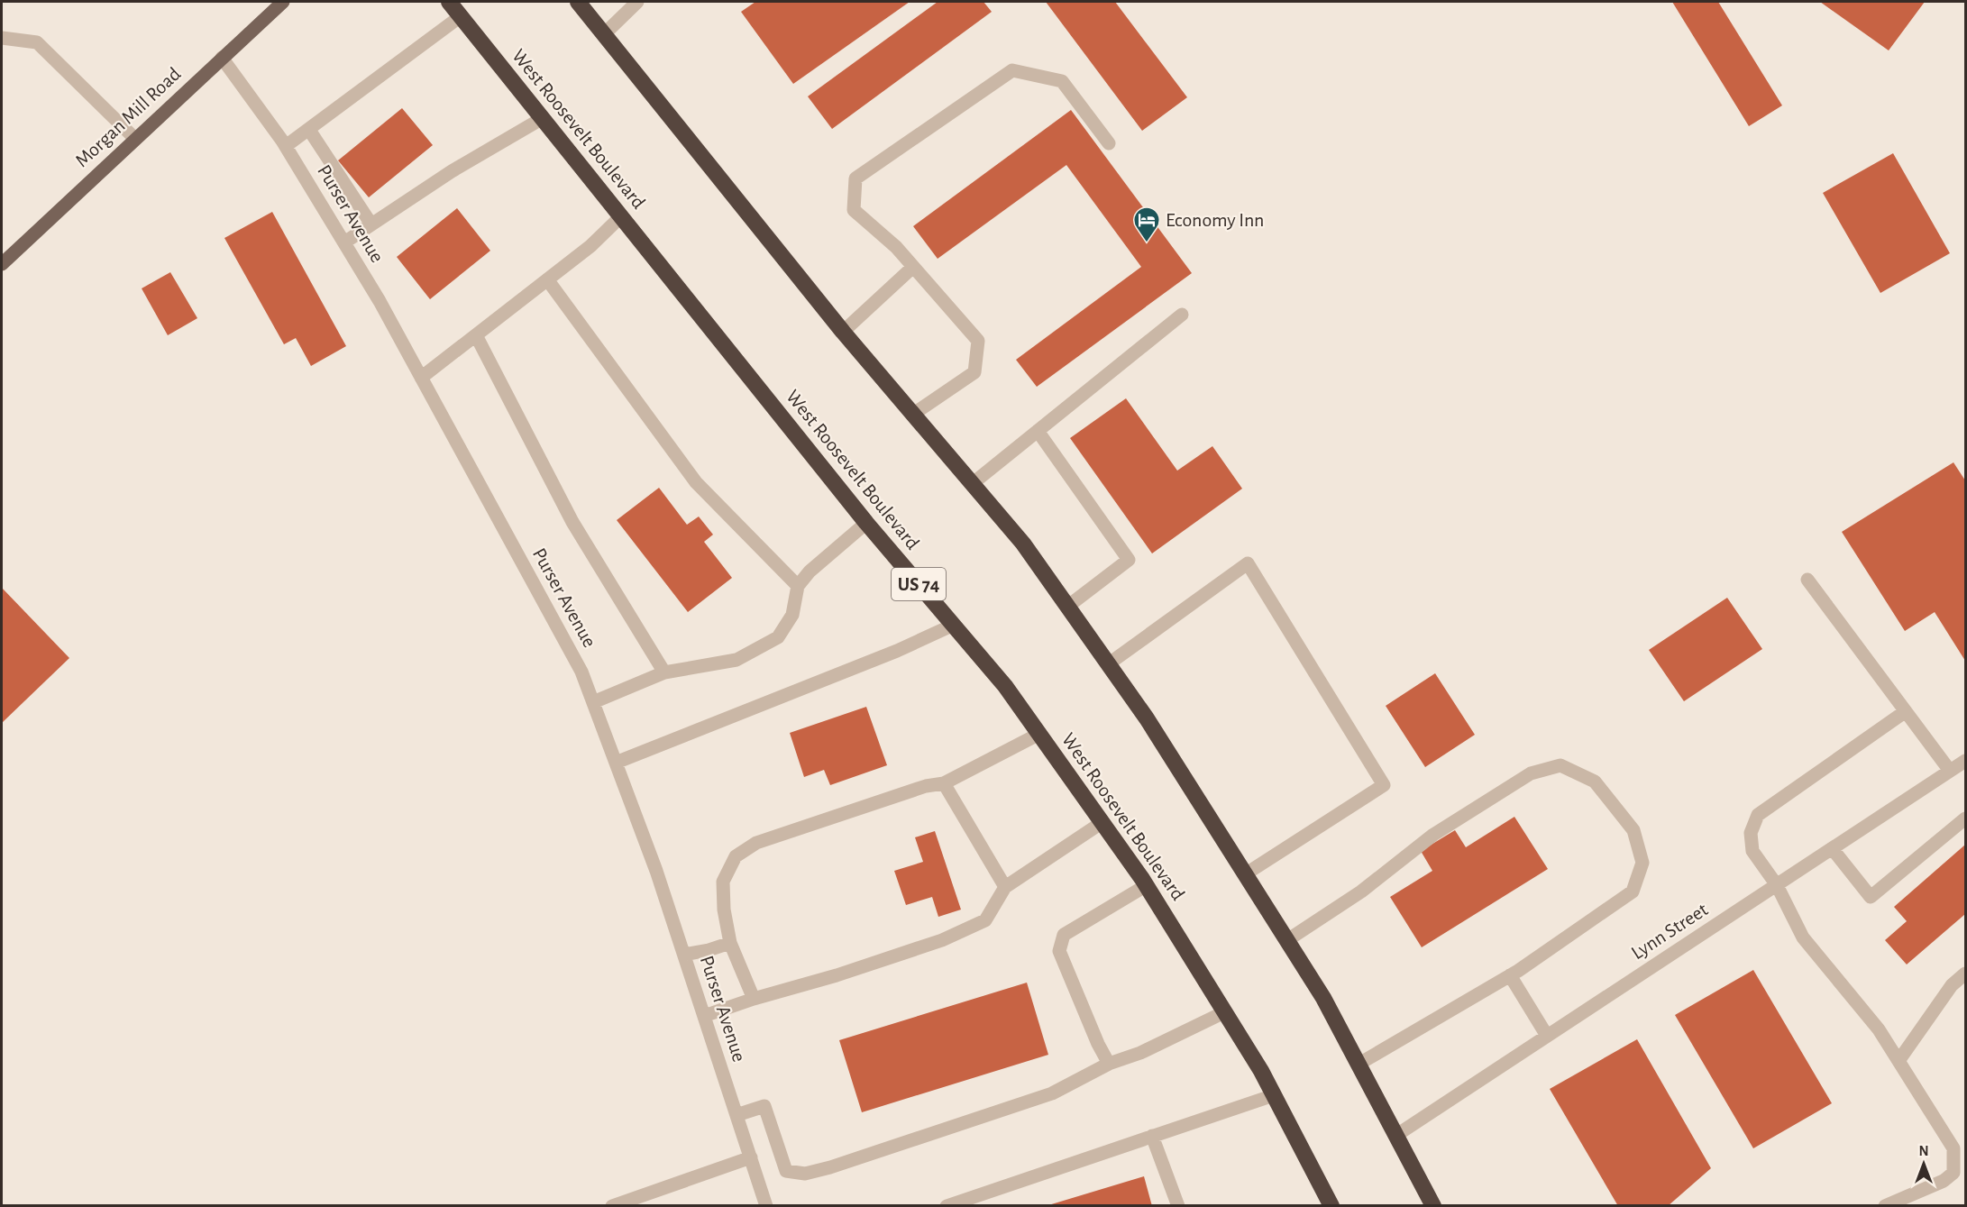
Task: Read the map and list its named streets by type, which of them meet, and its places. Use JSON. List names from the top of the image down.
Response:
{
  "streets": {
    "highway": ["West Roosevelt Boulevard", "US 74"],
    "main road": ["Morgan Mill Road"],
    "street": ["Purser Avenue", "Lynn Street"]
  },
  "crossings": [
    ["Morgan Mill Road", "Purser Avenue"]
  ],
  "places": {
    "hotel": ["Economy Inn"]
  },
  "north": "top"
}
